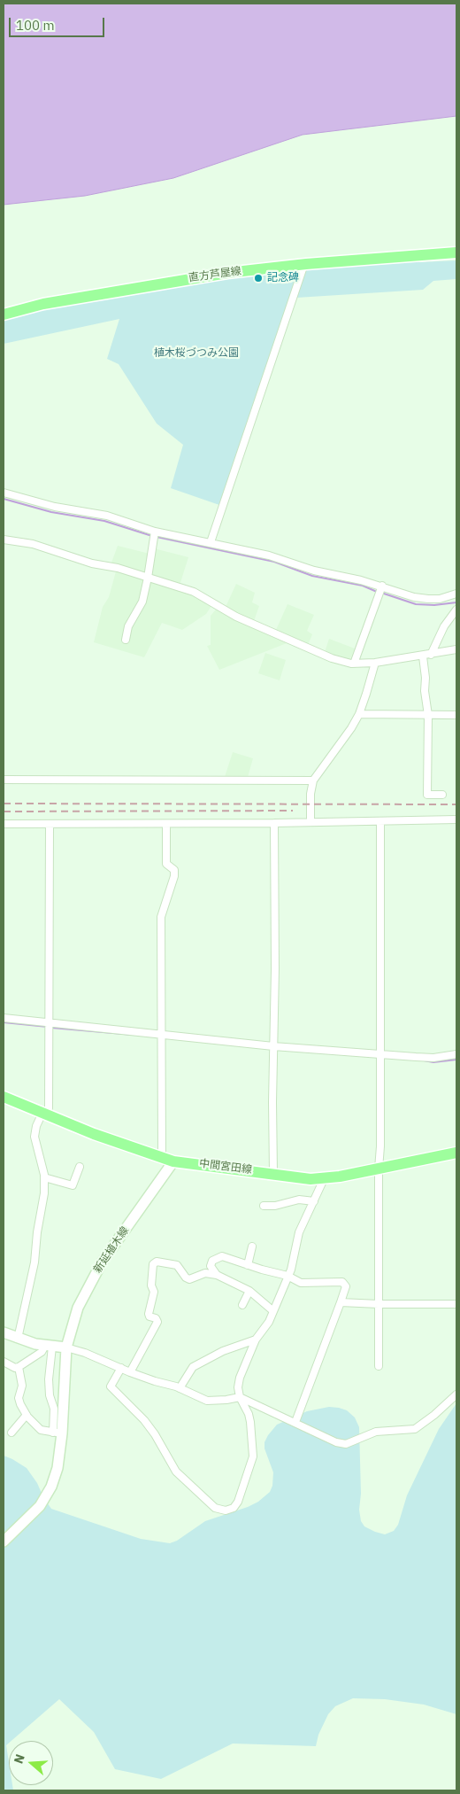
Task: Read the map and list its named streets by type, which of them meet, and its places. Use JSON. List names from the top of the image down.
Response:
{
  "streets": {
    "main road": ["直方芦屋線", "中間宮田線", "新延植木線"]
  },
  "crossings": [
    ["中間宮田線", "新延植木線"]
  ],
  "parks": ["植木桜づつみ公園"],
  "places": ["記念碑"],
  "scale_bar": "100 m",
  "north": "left"
}
